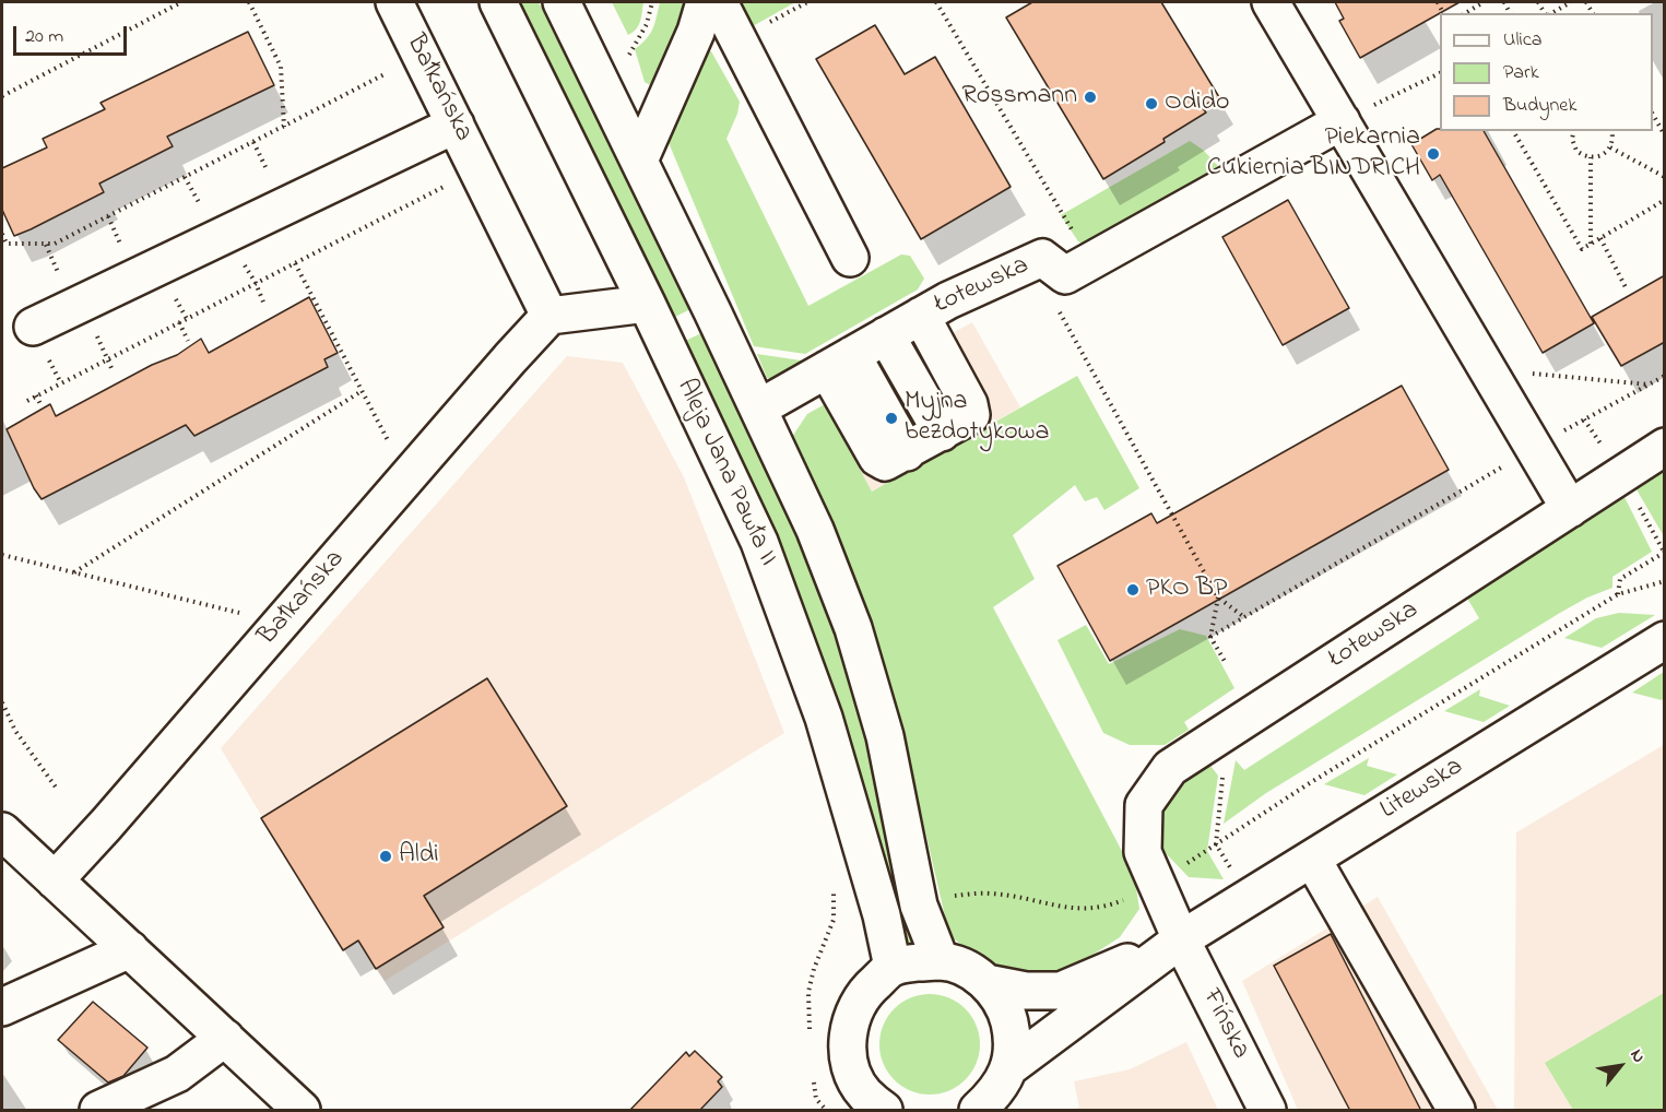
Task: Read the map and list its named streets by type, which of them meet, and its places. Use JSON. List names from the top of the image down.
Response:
{
  "streets": {
    "street": [
      "Bałkańska",
      "Łotewska",
      "Aleja Jana Pawła II",
      "Litewska",
      "Fińska"
    ]
  },
  "crossings": [
    ["Łotewska", "Litewska"],
    ["Łotewska", "Fińska"],
    ["Litewska", "Fińska"]
  ],
  "places": [
    "Rossmann",
    "Odido",
    "Piekarnia Cukiernia BINDRICH",
    "Myjna bezdotykowa",
    "PKO BP",
    "Aldi"
  ],
  "legend": ["Ulica", "Park", "Budynek"],
  "scale_bar": "20 m",
  "north": "top right"
}
